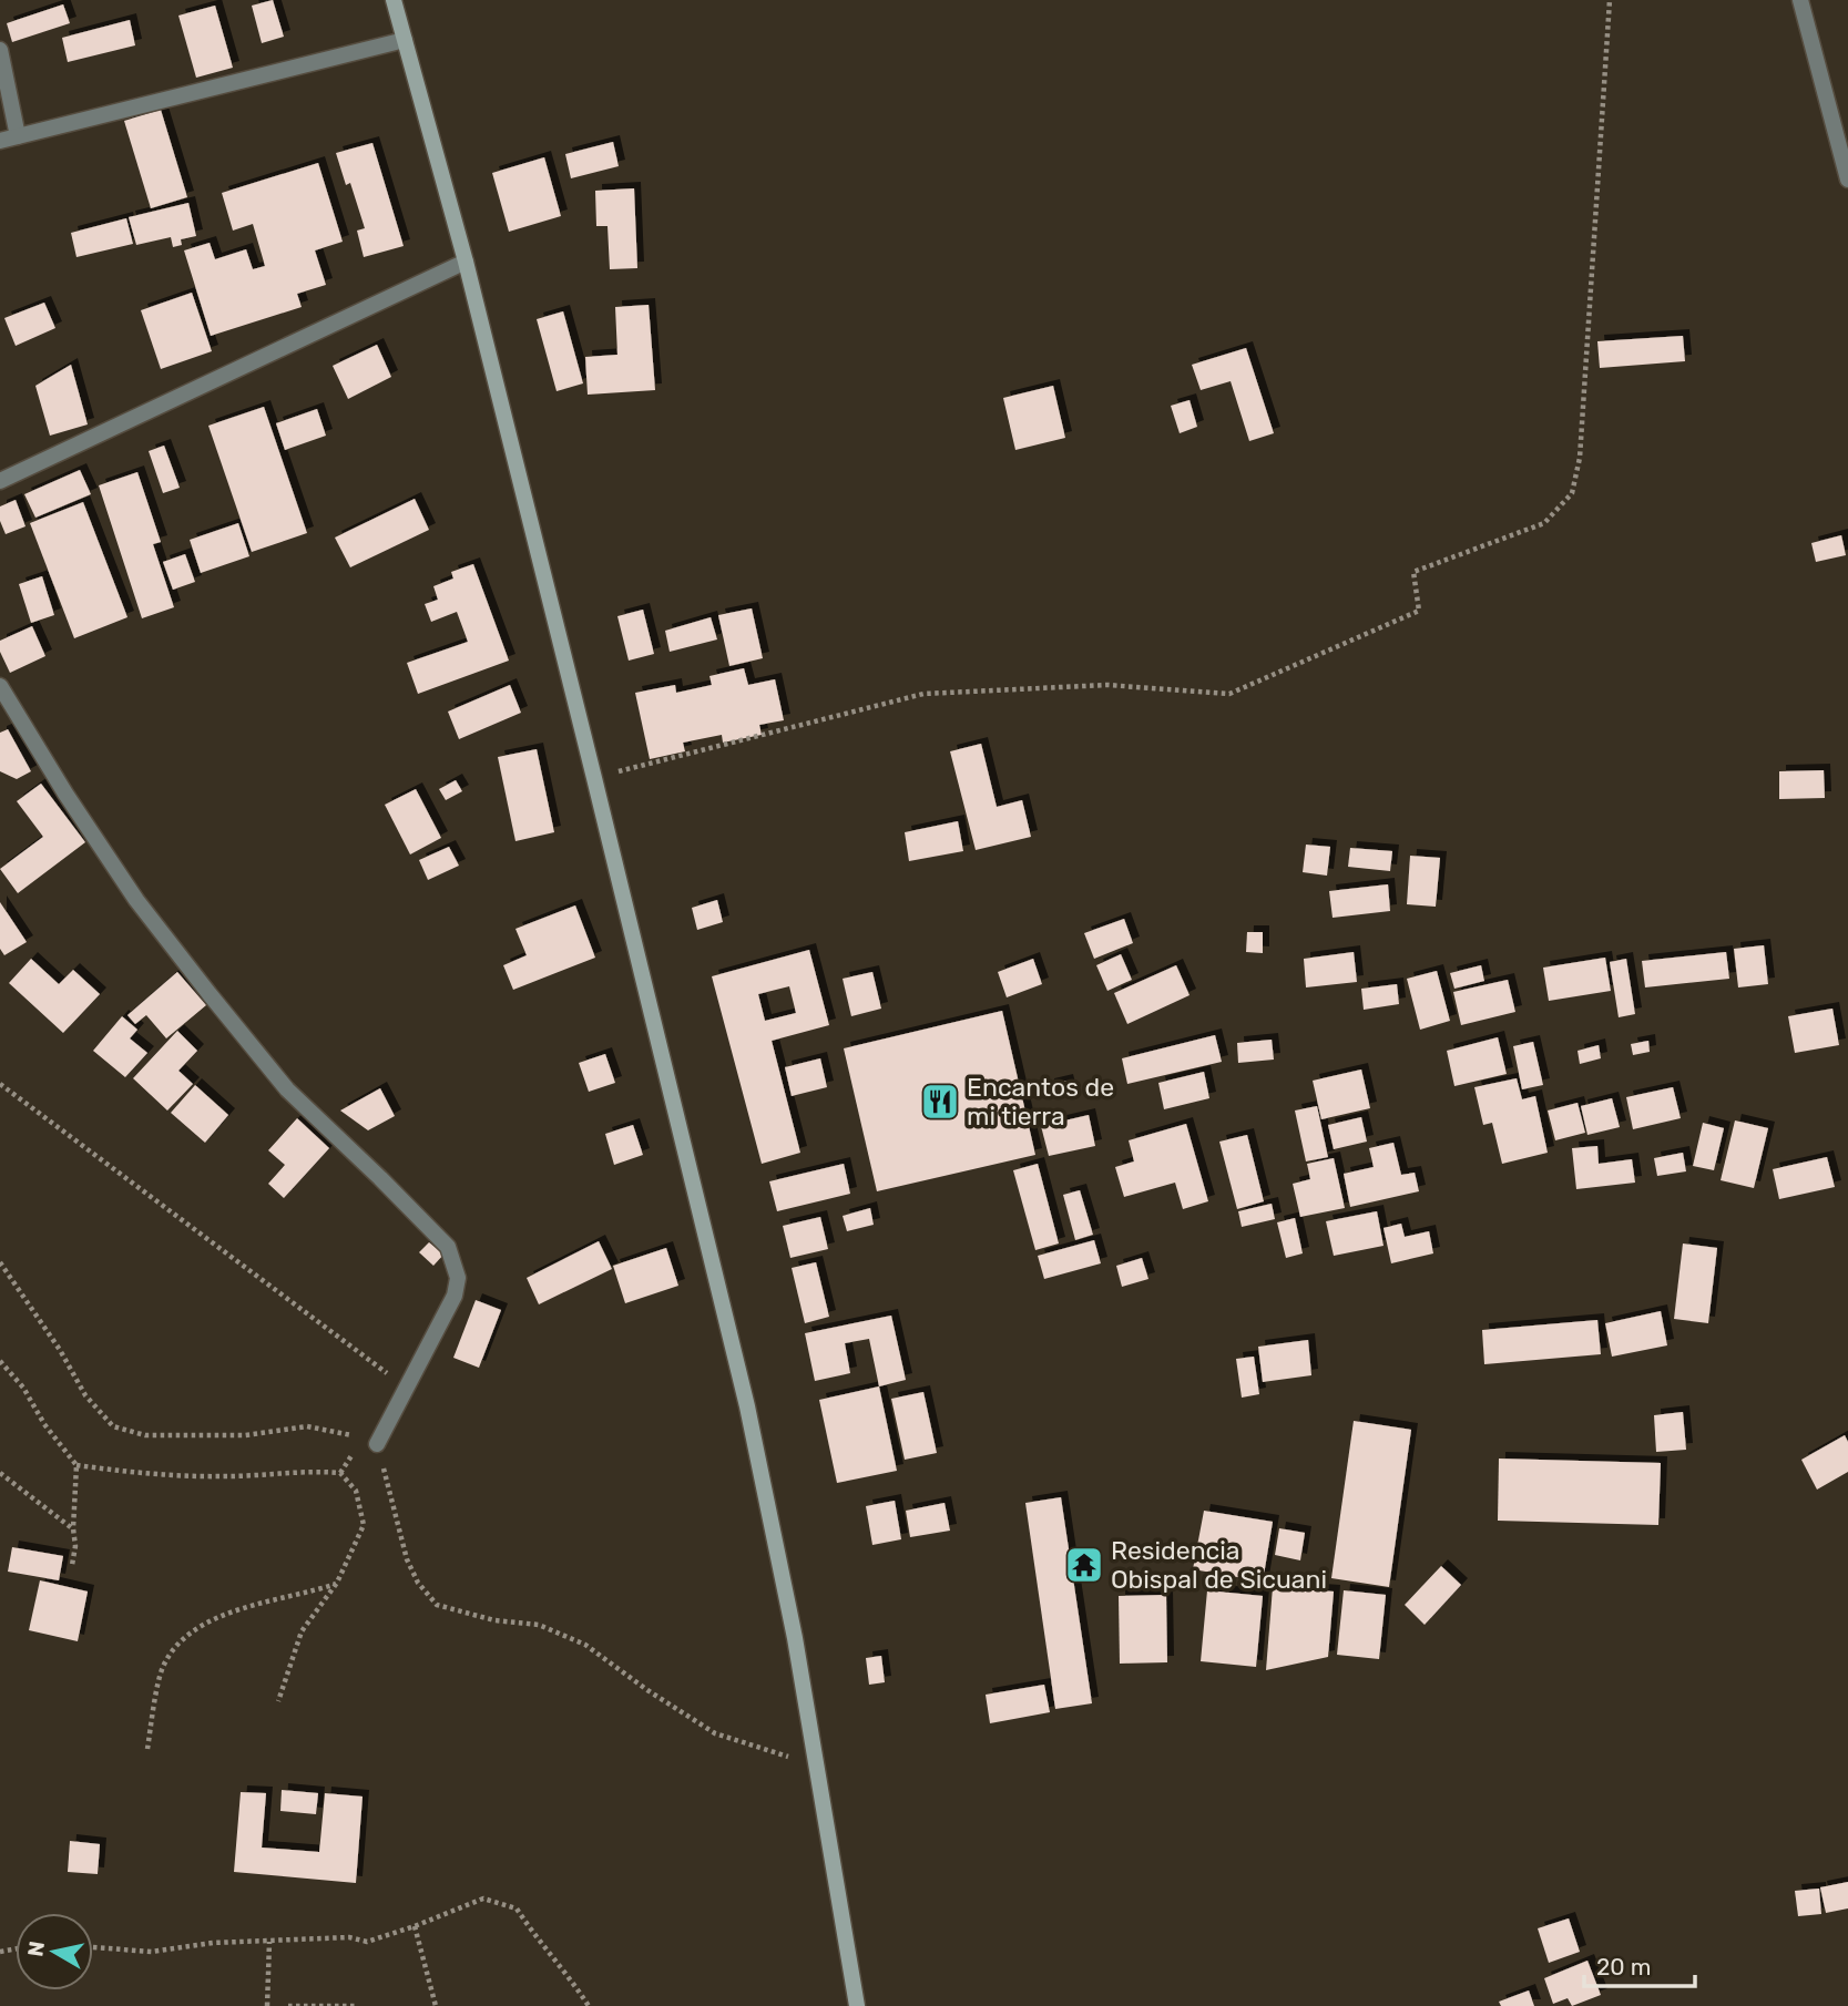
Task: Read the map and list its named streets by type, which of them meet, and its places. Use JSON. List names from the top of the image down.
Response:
{
  "places": {
    "restaurant": ["Encantos de mi tierra"],
    "temple": ["Residencia Obispal de Sicuani"]
  },
  "scale_bar": "20 m",
  "north": "left"
}
